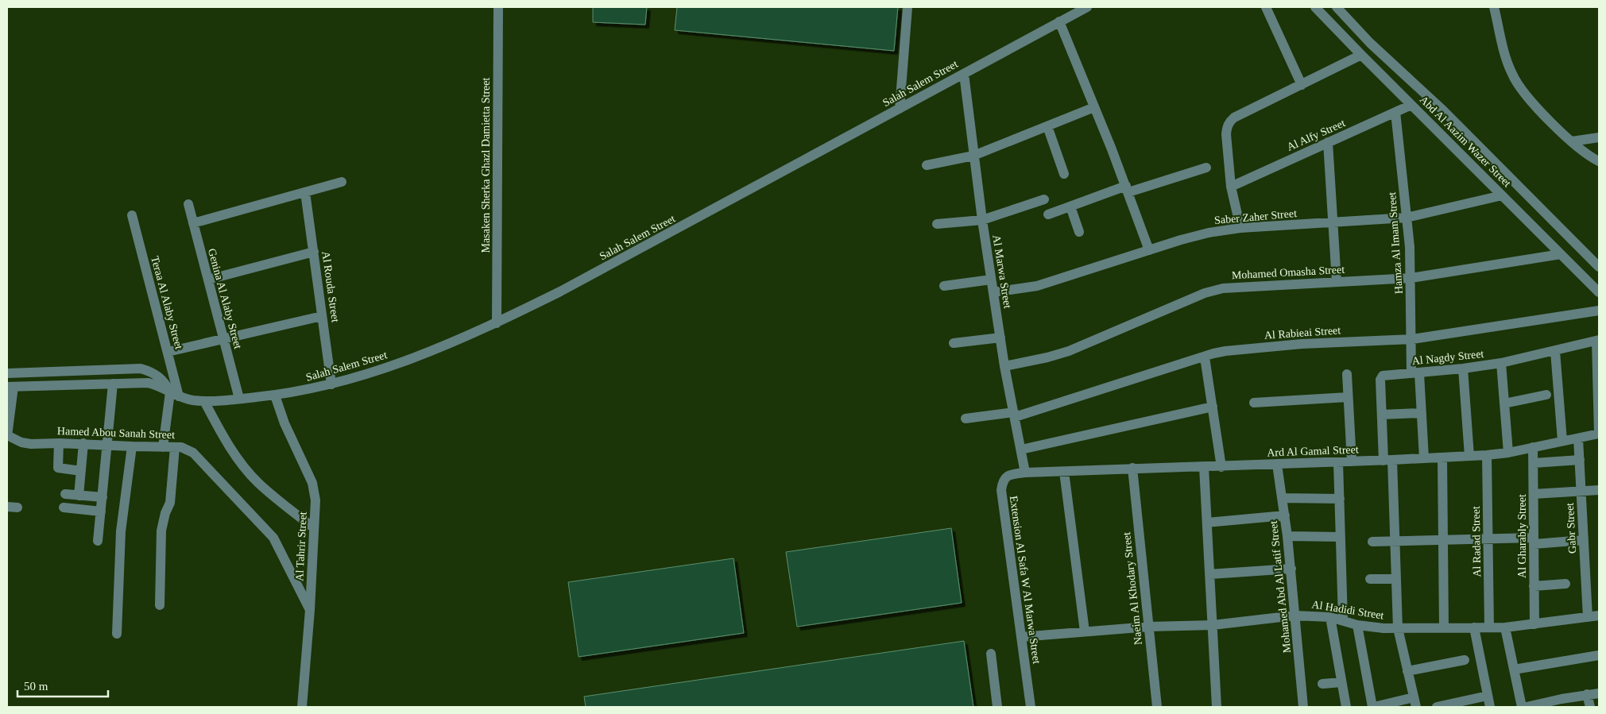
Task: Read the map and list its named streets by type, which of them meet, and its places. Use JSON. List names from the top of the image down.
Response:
{
  "streets": {
    "street": [
      "Salah Salem Street",
      "Al Alfy Street",
      "Abd Al Aazim Wazer Street",
      "Masaken Sherka Ghazl Damietta Street",
      "Saber Zaher Street",
      "Hamza Al Imam Street",
      "Al Marwa Street",
      "Mohamed Omasha Street",
      "Al Rouda Street",
      "Genina Al Alaby Street",
      "Teraa Al Alaby Street",
      "Al Rabieai Street",
      "Al Nagdy Street",
      "Hamed Abou Sanah Street",
      "Ard Al Gamal Street",
      "Gabr Street",
      "Al Gharably Street",
      "Al Radad Street",
      "Al Tahrir Street",
      "Extension Al Safa W Al Marwa Street",
      "Mohamed Abd Al Latif Street",
      "Naeim Al Khodary Street",
      "Al Hadidi Street"
    ]
  },
  "crossings": [
    ["Salah Salem Street", "Masaken Sherka Ghazl Damietta Street"],
    ["Salah Salem Street", "Al Marwa Street"],
    ["Salah Salem Street", "Al Rouda Street"],
    ["Salah Salem Street", "Genina Al Alaby Street"],
    ["Salah Salem Street", "Teraa Al Alaby Street"],
    ["Salah Salem Street", "Al Tahrir Street"],
    ["Al Alfy Street", "Abd Al Aazim Wazer Street"],
    ["Al Alfy Street", "Hamza Al Imam Street"],
    ["Abd Al Aazim Wazer Street", "Saber Zaher Street"],
    ["Abd Al Aazim Wazer Street", "Mohamed Omasha Street"],
    ["Saber Zaher Street", "Hamza Al Imam Street"],
    ["Saber Zaher Street", "Al Marwa Street"],
    ["Hamza Al Imam Street", "Mohamed Omasha Street"],
    ["Hamza Al Imam Street", "Al Rabieai Street"],
    ["Hamza Al Imam Street", "Al Nagdy Street"],
    ["Hamza Al Imam Street", "Ard Al Gamal Street"],
    ["Al Marwa Street", "Mohamed Omasha Street"],
    ["Al Marwa Street", "Al Rabieai Street"],
    ["Al Marwa Street", "Ard Al Gamal Street"],
    ["Al Marwa Street", "Extension Al Safa W Al Marwa Street"],
    ["Al Nagdy Street", "Ard Al Gamal Street"],
    ["Al Nagdy Street", "Al Hadidi Street"],
    ["Hamed Abou Sanah Street", "Al Tahrir Street"],
    ["Ard Al Gamal Street", "Gabr Street"],
    ["Ard Al Gamal Street", "Al Gharably Street"],
    ["Ard Al Gamal Street", "Al Radad Street"],
    ["Ard Al Gamal Street", "Extension Al Safa W Al Marwa Street"],
    ["Ard Al Gamal Street", "Mohamed Abd Al Latif Street"],
    ["Ard Al Gamal Street", "Naeim Al Khodary Street"],
    ["Gabr Street", "Al Hadidi Street"],
    ["Al Gharably Street", "Al Hadidi Street"],
    ["Al Radad Street", "Al Hadidi Street"],
    ["Extension Al Safa W Al Marwa Street", "Al Hadidi Street"],
    ["Mohamed Abd Al Latif Street", "Al Hadidi Street"],
    ["Naeim Al Khodary Street", "Al Hadidi Street"]
  ],
  "scale_bar": "50 m"
}
